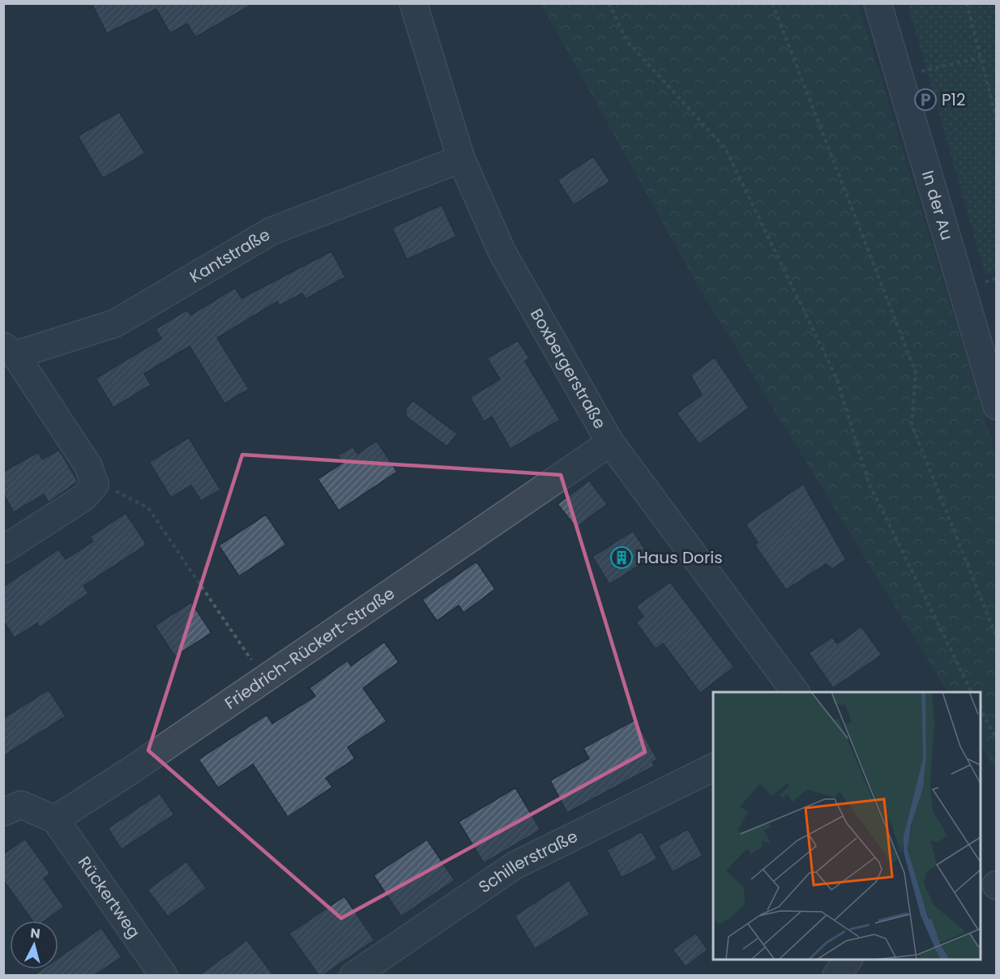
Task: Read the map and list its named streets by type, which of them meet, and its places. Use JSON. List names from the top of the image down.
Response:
{
  "streets": {
    "street": [
      "In der Au",
      "Kantstraße",
      "Boxbergerstraße",
      "Friedrich-Rückert-Straße",
      "Schillerstraße",
      "Rückertweg"
    ]
  },
  "crossings": [
    ["Kantstraße", "Boxbergerstraße"],
    ["Boxbergerstraße", "Friedrich-Rückert-Straße"],
    ["Friedrich-Rückert-Straße", "Rückertweg"]
  ],
  "places": {
    "parking": ["P12"],
    "building": ["Haus Doris"]
  },
  "north": "top"
}
